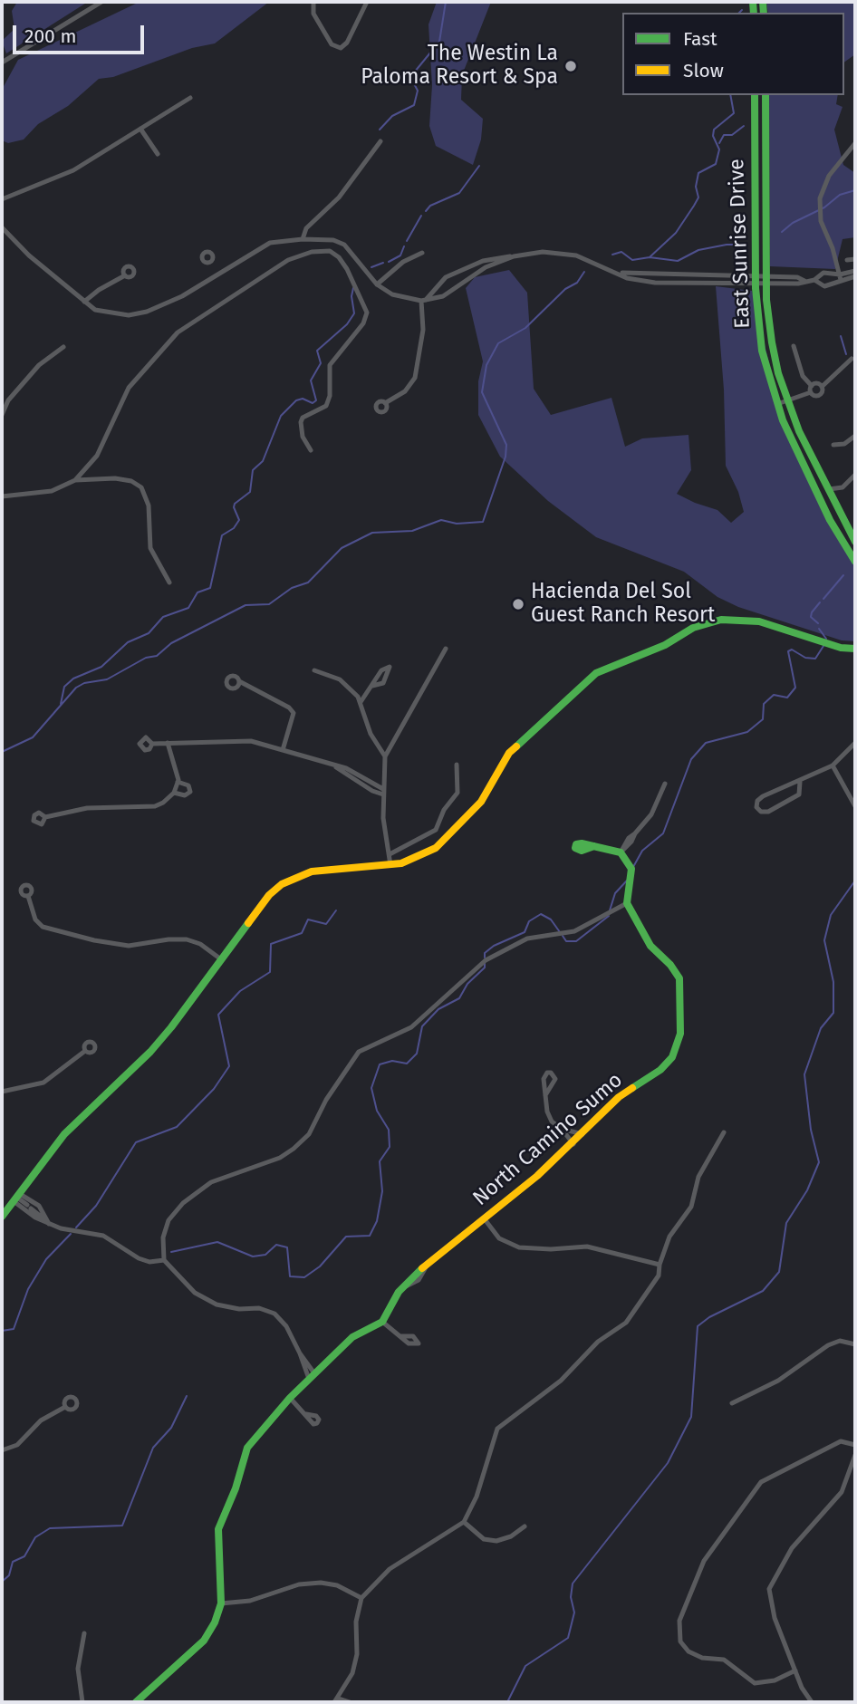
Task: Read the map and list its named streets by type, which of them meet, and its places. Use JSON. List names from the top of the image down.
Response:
{
  "streets": {
    "street": ["East Sunrise Drive", "North Camino Sumo"]
  },
  "places": ["The Westin La Paloma Resort & Spa", "Hacienda Del Sol Guest Ranch Resort"],
  "legend": ["Fast", "Slow"],
  "scale_bar": "200 m"
}
